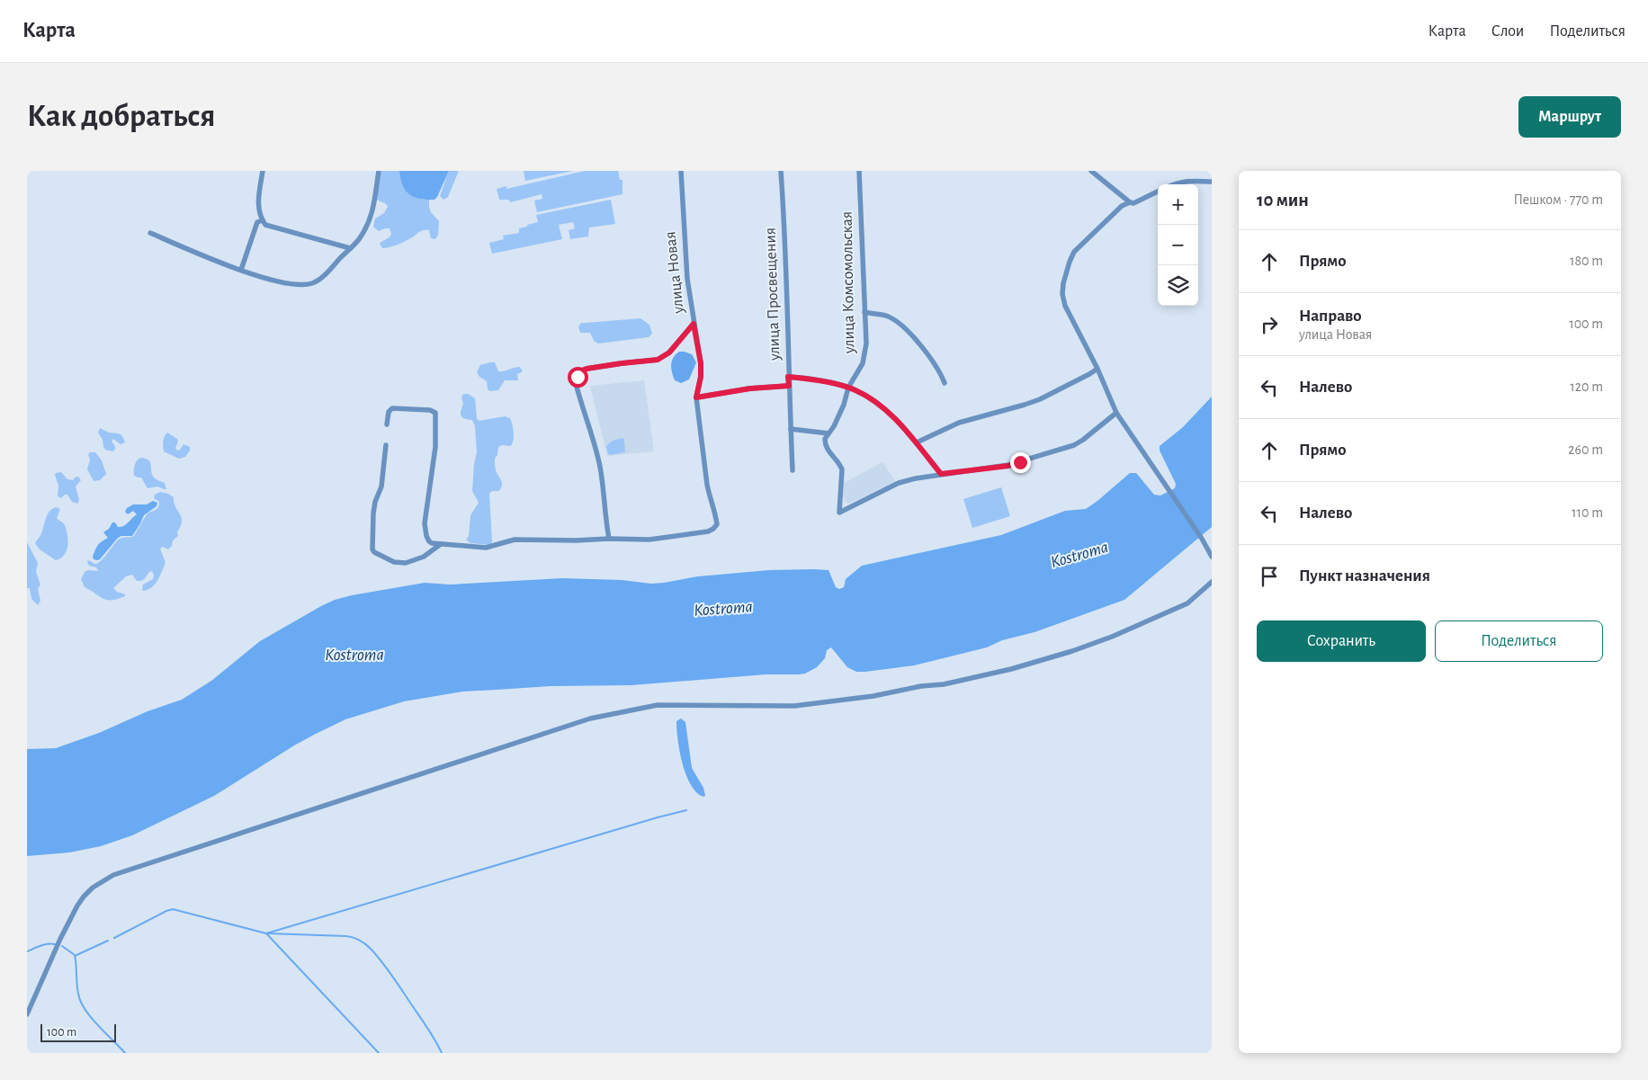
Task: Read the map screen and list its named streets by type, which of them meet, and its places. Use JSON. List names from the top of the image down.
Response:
{
  "streets": {
    "street": ["улица Новая", "улица Комсомольская", "улица Просвещения"]
  },
  "water": ["Kostroma"],
  "scale_bar": "100 m",
  "page": {
    "header": "Карта",
    "nav": ["Карта", "Слои", "Поделиться"],
    "buttons": [
      "Маршрут",
      ["Сохранить", "Поделиться"]
    ],
    "title": "Как добраться",
    "heading": ["10 мин", "Пешком · 770 m"],
    "map_buttons": ["+", "−"],
    "list": [
      ["Прямо", "180 m"],
      ["Направо", "улица Новая", "100 m"],
      ["Налево", "120 m"],
      ["Прямо", "260 m"],
      ["Налево", "110 m"],
      "Пункт назначения"
    ],
    "scale": "100 m"
  }
}
